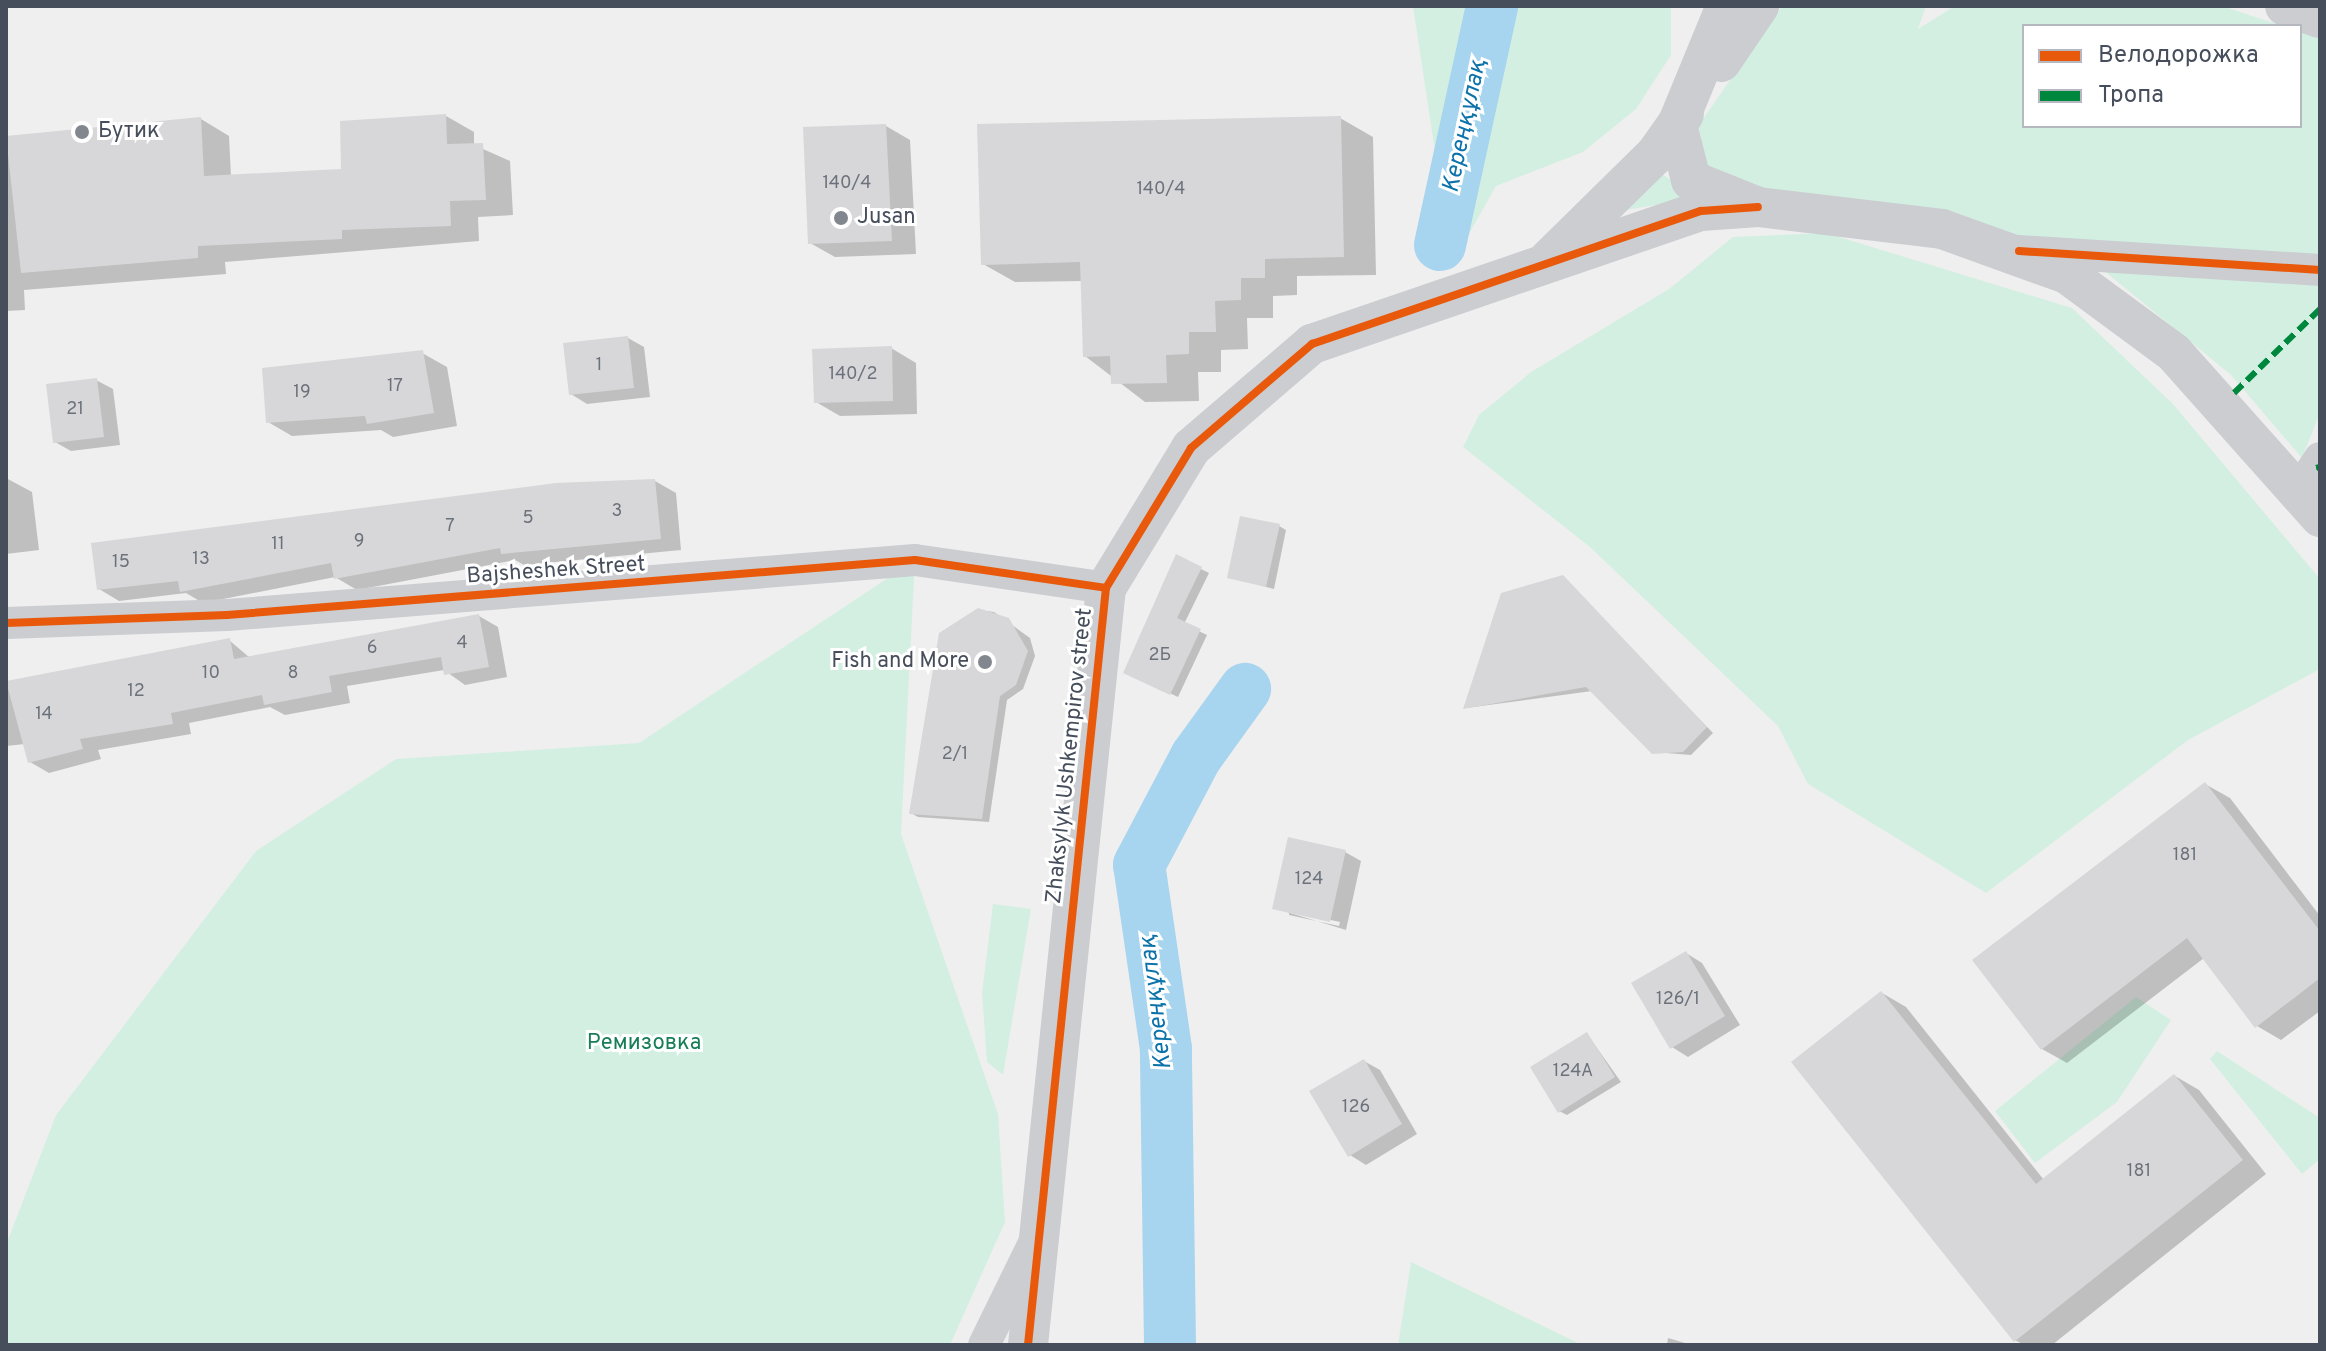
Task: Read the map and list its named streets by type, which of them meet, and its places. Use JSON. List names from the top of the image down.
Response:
{
  "streets": {
    "street": ["Bajsheshek Street", "Zhaksylyk Ushkempirov street"]
  },
  "crossings": [
    ["Bajsheshek Street", "Zhaksylyk Ushkempirov street"]
  ],
  "water": ["Кереңқұлақ"],
  "parks": ["Ремизовка"],
  "places": ["Бутик", "Jusan", "Fish and More"],
  "house_numbers": [
    "140/4",
    "140/4",
    "1",
    "140/2",
    "17",
    "19",
    "21",
    "3",
    "5",
    "7",
    "9",
    "11",
    "13",
    "15",
    "4",
    "6",
    "2Б",
    "10",
    "8",
    "12",
    "14",
    "2/1",
    "181",
    "124",
    "126/1",
    "124А",
    "126",
    "181"
  ],
  "legend": ["Велодорожка", "Тропа"]
}
